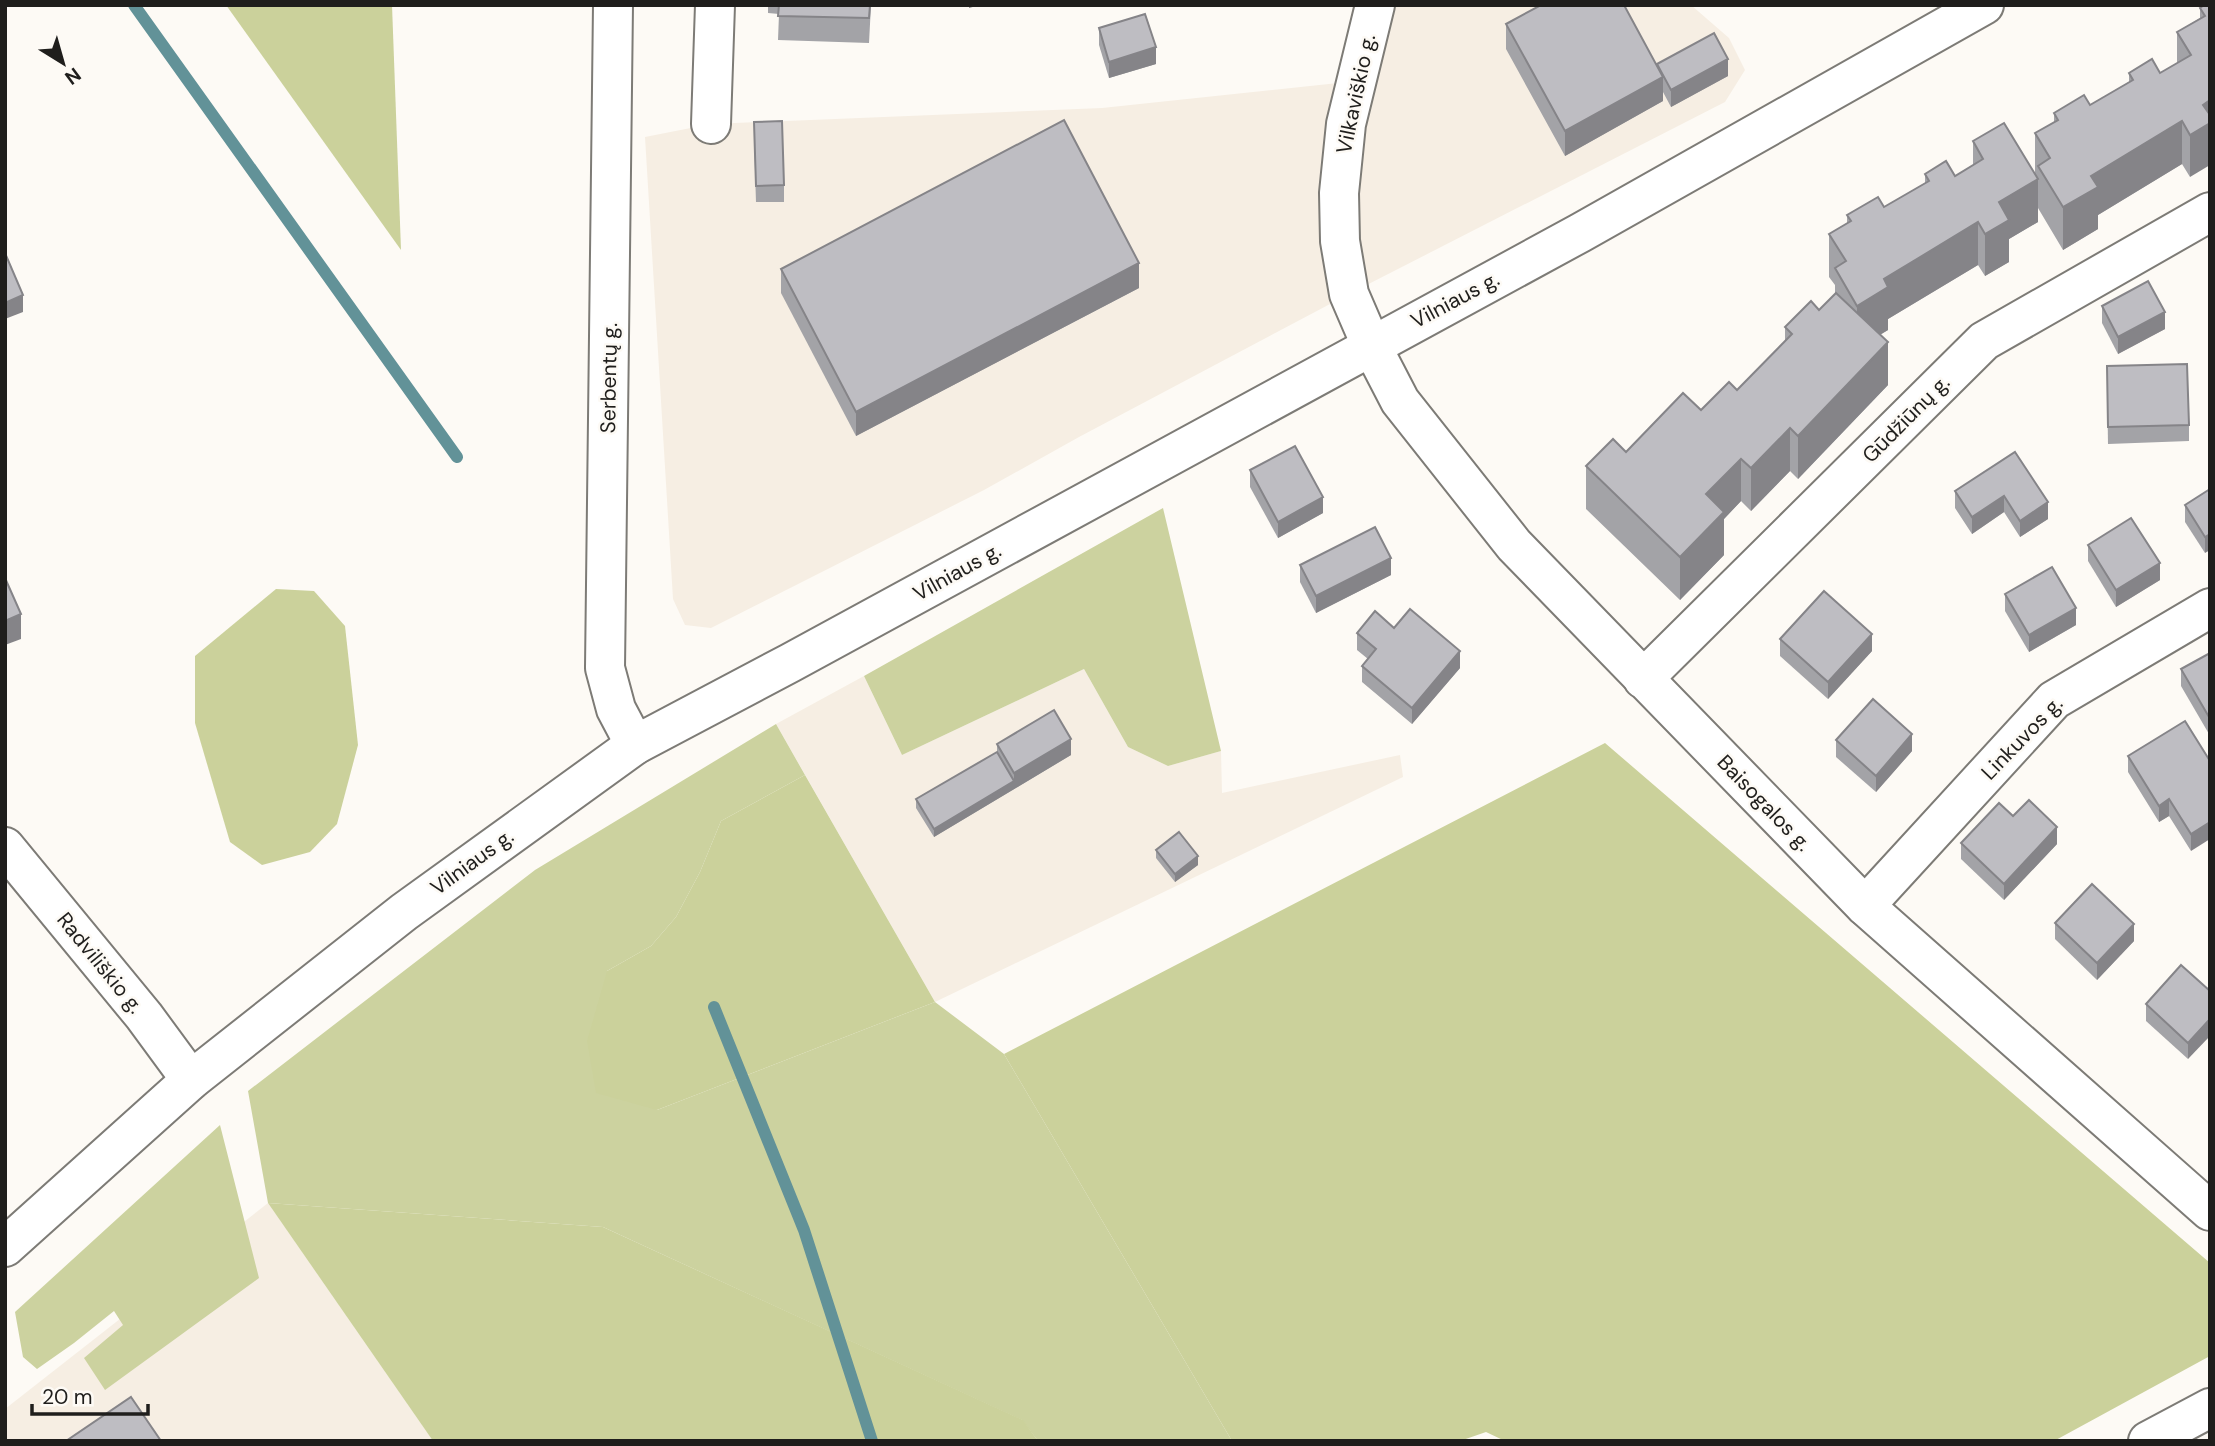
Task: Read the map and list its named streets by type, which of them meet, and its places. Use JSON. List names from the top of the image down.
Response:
{
  "streets": {
    "main road": [
      "Vilkaviškio g.",
      "Vilniaus g.",
      "Serbentų g.",
      "Gūdžiūnų g.",
      "Linkuvos g.",
      "Baisogalos g.",
      "Radviliškio g."
    ]
  },
  "crossings": [
    ["Vilkaviškio g.", "Vilniaus g."],
    ["Vilkaviškio g.", "Baisogalos g."],
    ["Vilniaus g.", "Serbentų g."],
    ["Vilniaus g.", "Baisogalos g."],
    ["Vilniaus g.", "Radviliškio g."],
    ["Gūdžiūnų g.", "Baisogalos g."],
    ["Linkuvos g.", "Baisogalos g."]
  ],
  "scale_bar": "20 m",
  "north": "bottom right"
}
